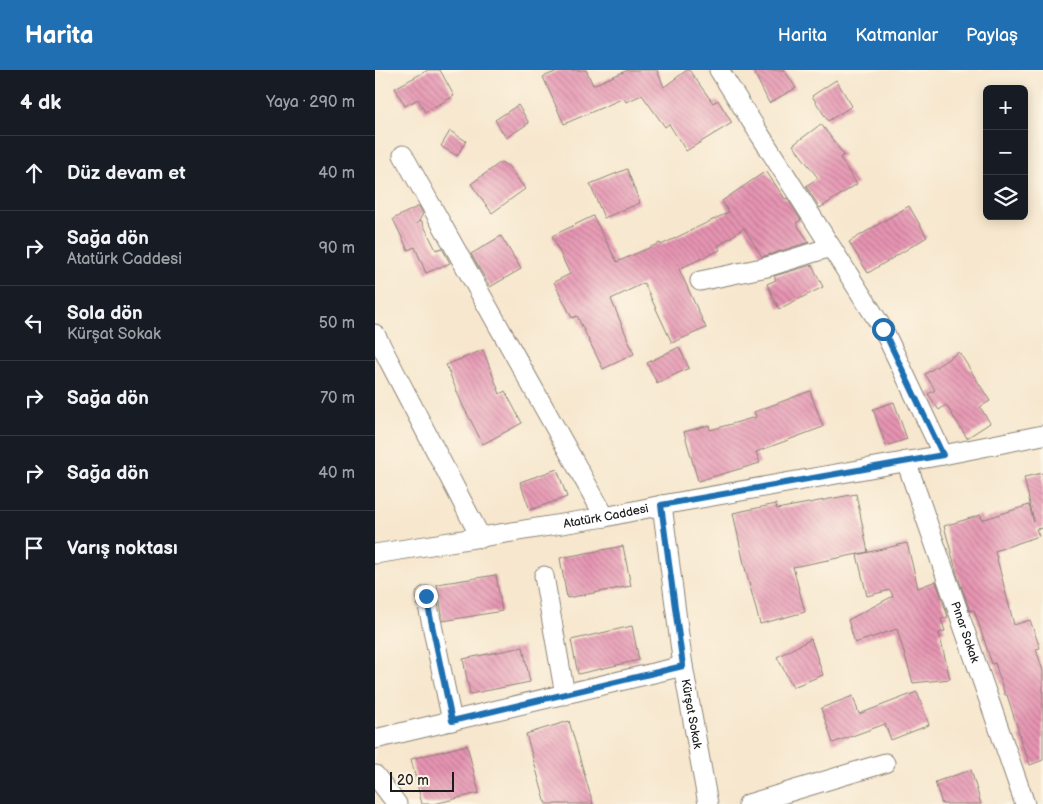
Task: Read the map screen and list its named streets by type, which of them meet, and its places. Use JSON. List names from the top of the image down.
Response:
{
  "streets": {
    "street": ["Atatürk Caddesi", "Pınar Sokak", "Kürşat Sokak"]
  },
  "crossings": [
    ["Atatürk Caddesi", "Pınar Sokak"],
    ["Atatürk Caddesi", "Kürşat Sokak"]
  ],
  "scale_bar": "20 m",
  "page": {
    "header": "Harita",
    "nav": ["Harita", "Katmanlar", "Paylaş"],
    "heading": ["4 dk", "Yaya · 290 m"],
    "map_buttons": ["+", "−"],
    "list": [
      ["Düz devam et", "40 m"],
      ["Sağa dön", "Atatürk Caddesi", "90 m"],
      ["Sola dön", "Kürşat Sokak", "50 m"],
      ["Sağa dön", "70 m"],
      ["Sağa dön", "40 m"],
      "Varış noktası"
    ],
    "scale": "20 m"
  }
}
